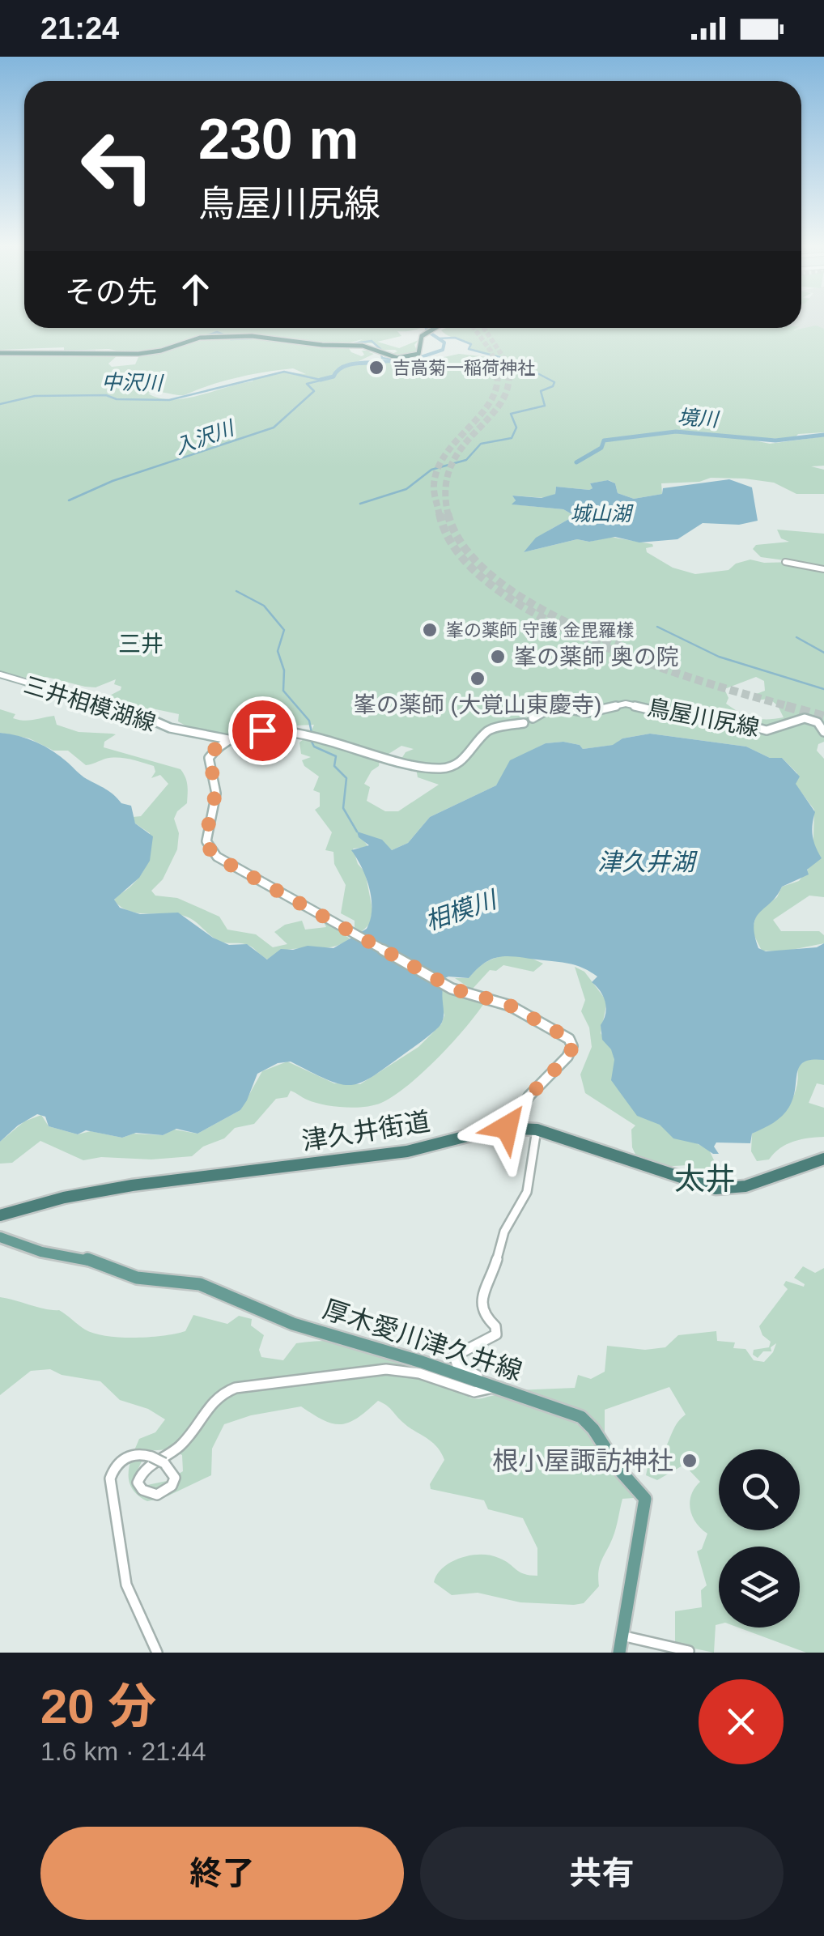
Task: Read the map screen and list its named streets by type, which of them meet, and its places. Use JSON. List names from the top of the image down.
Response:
{
  "streets": {
    "highway": ["津久井街道"],
    "main road": ["三井相模湖線", "鳥屋川尻線", "厚木愛川津久井線"]
  },
  "districts": ["三井", "太井"],
  "water": [
    "中沢川",
    "境川",
    "入沢川",
    "城山湖",
    "津久井湖",
    "相模川"
  ],
  "places": [
    "吉高菊一稲荷神社",
    "峯の薬師 守護 金毘羅樣",
    "峯の薬師 奥の院",
    "峯の薬師 (大覚山東慶寺)",
    "根小屋諏訪神社"
  ],
  "page": {
    "status": "21:24",
    "turn": ["230 m", "鳥屋川尻線"],
    "then": "その先",
    "heading": ["20 分", "1.6 km · 21:44"],
    "buttons": ["終了", "共有"]
  }
}
